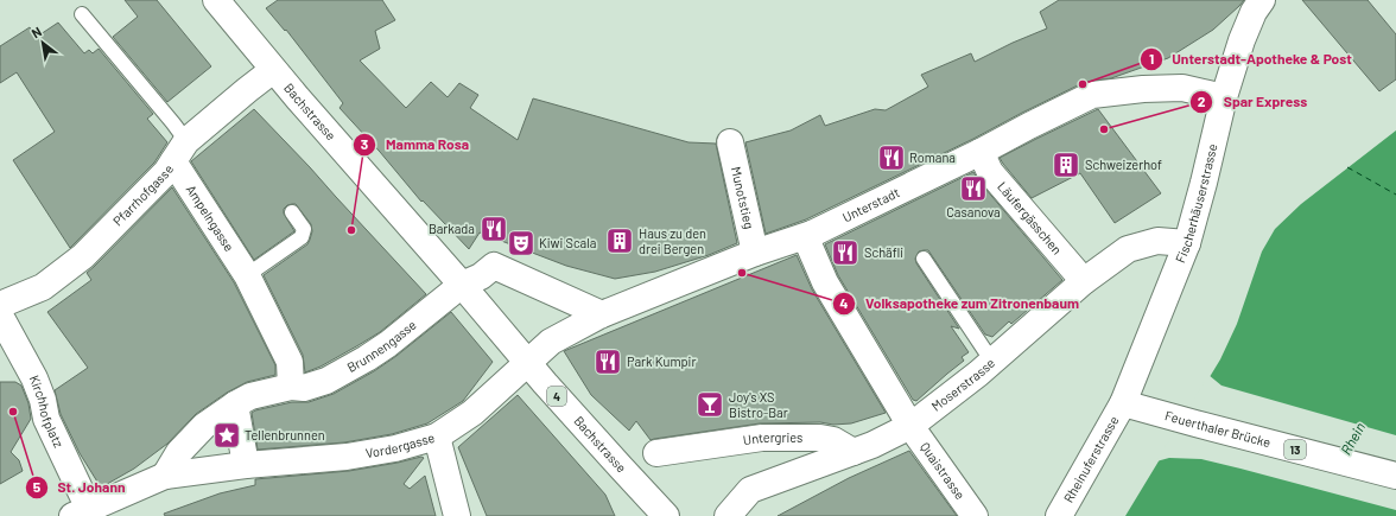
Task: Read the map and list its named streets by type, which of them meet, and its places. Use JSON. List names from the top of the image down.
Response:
{
  "streets": {
    "street": [
      "Bachstrasse",
      "Pfarrhofgasse",
      "Munotstieg",
      "Fischerhäuserstrasse",
      "Unterstadt",
      "Ampelngasse",
      "Läufergässchen",
      "Brunnengasse",
      "Moserstrasse",
      "4",
      "Kirchhofplatz",
      "Feuerthaler Brücke",
      "Untergries",
      "Vordergasse",
      "13",
      "Rheinuferstrasse",
      "Quaistrasse"
    ]
  },
  "crossings": [
    ["Bachstrasse", "Pfarrhofgasse"],
    ["Bachstrasse", "Unterstadt"],
    ["Bachstrasse", "Brunnengasse"],
    ["Bachstrasse", "Vordergasse"],
    ["Pfarrhofgasse", "Ampelngasse"],
    ["Munotstieg", "Unterstadt"],
    ["Fischerhäuserstrasse", "Unterstadt"],
    ["Fischerhäuserstrasse", "Moserstrasse"],
    ["Fischerhäuserstrasse", "Feuerthaler Brücke"],
    ["Fischerhäuserstrasse", "Rheinuferstrasse"],
    ["Unterstadt", "Läufergässchen"],
    ["Unterstadt", "Vordergasse"],
    ["Unterstadt", "Quaistrasse"],
    ["Ampelngasse", "Brunnengasse"],
    ["Läufergässchen", "Moserstrasse"],
    ["Moserstrasse", "Untergries"],
    ["Moserstrasse", "Quaistrasse"],
    ["Kirchhofplatz", "Vordergasse"],
    ["Feuerthaler Brücke", "Rheinuferstrasse"]
  ],
  "water": ["Rhein"],
  "places": {
    "other": [
      "Unterstadt-Apotheke & Post",
      "Spar Express",
      "Mamma Rosa",
      "Volksapotheke zum Zitronenbaum",
      "St. Johann"
    ],
    "restaurant": [
      "Romana",
      "Casanova",
      "Barkada",
      "Schäfli",
      "Park Kumpir"
    ],
    "building": ["Schweizerhof", "Haus zu den drei Bergen"],
    "theatre": ["Kiwi Scala"],
    "bar": ["Joy's XS Bistro-Bar"],
    "place": ["Tellenbrunnen"]
  },
  "north": "top left"
}
